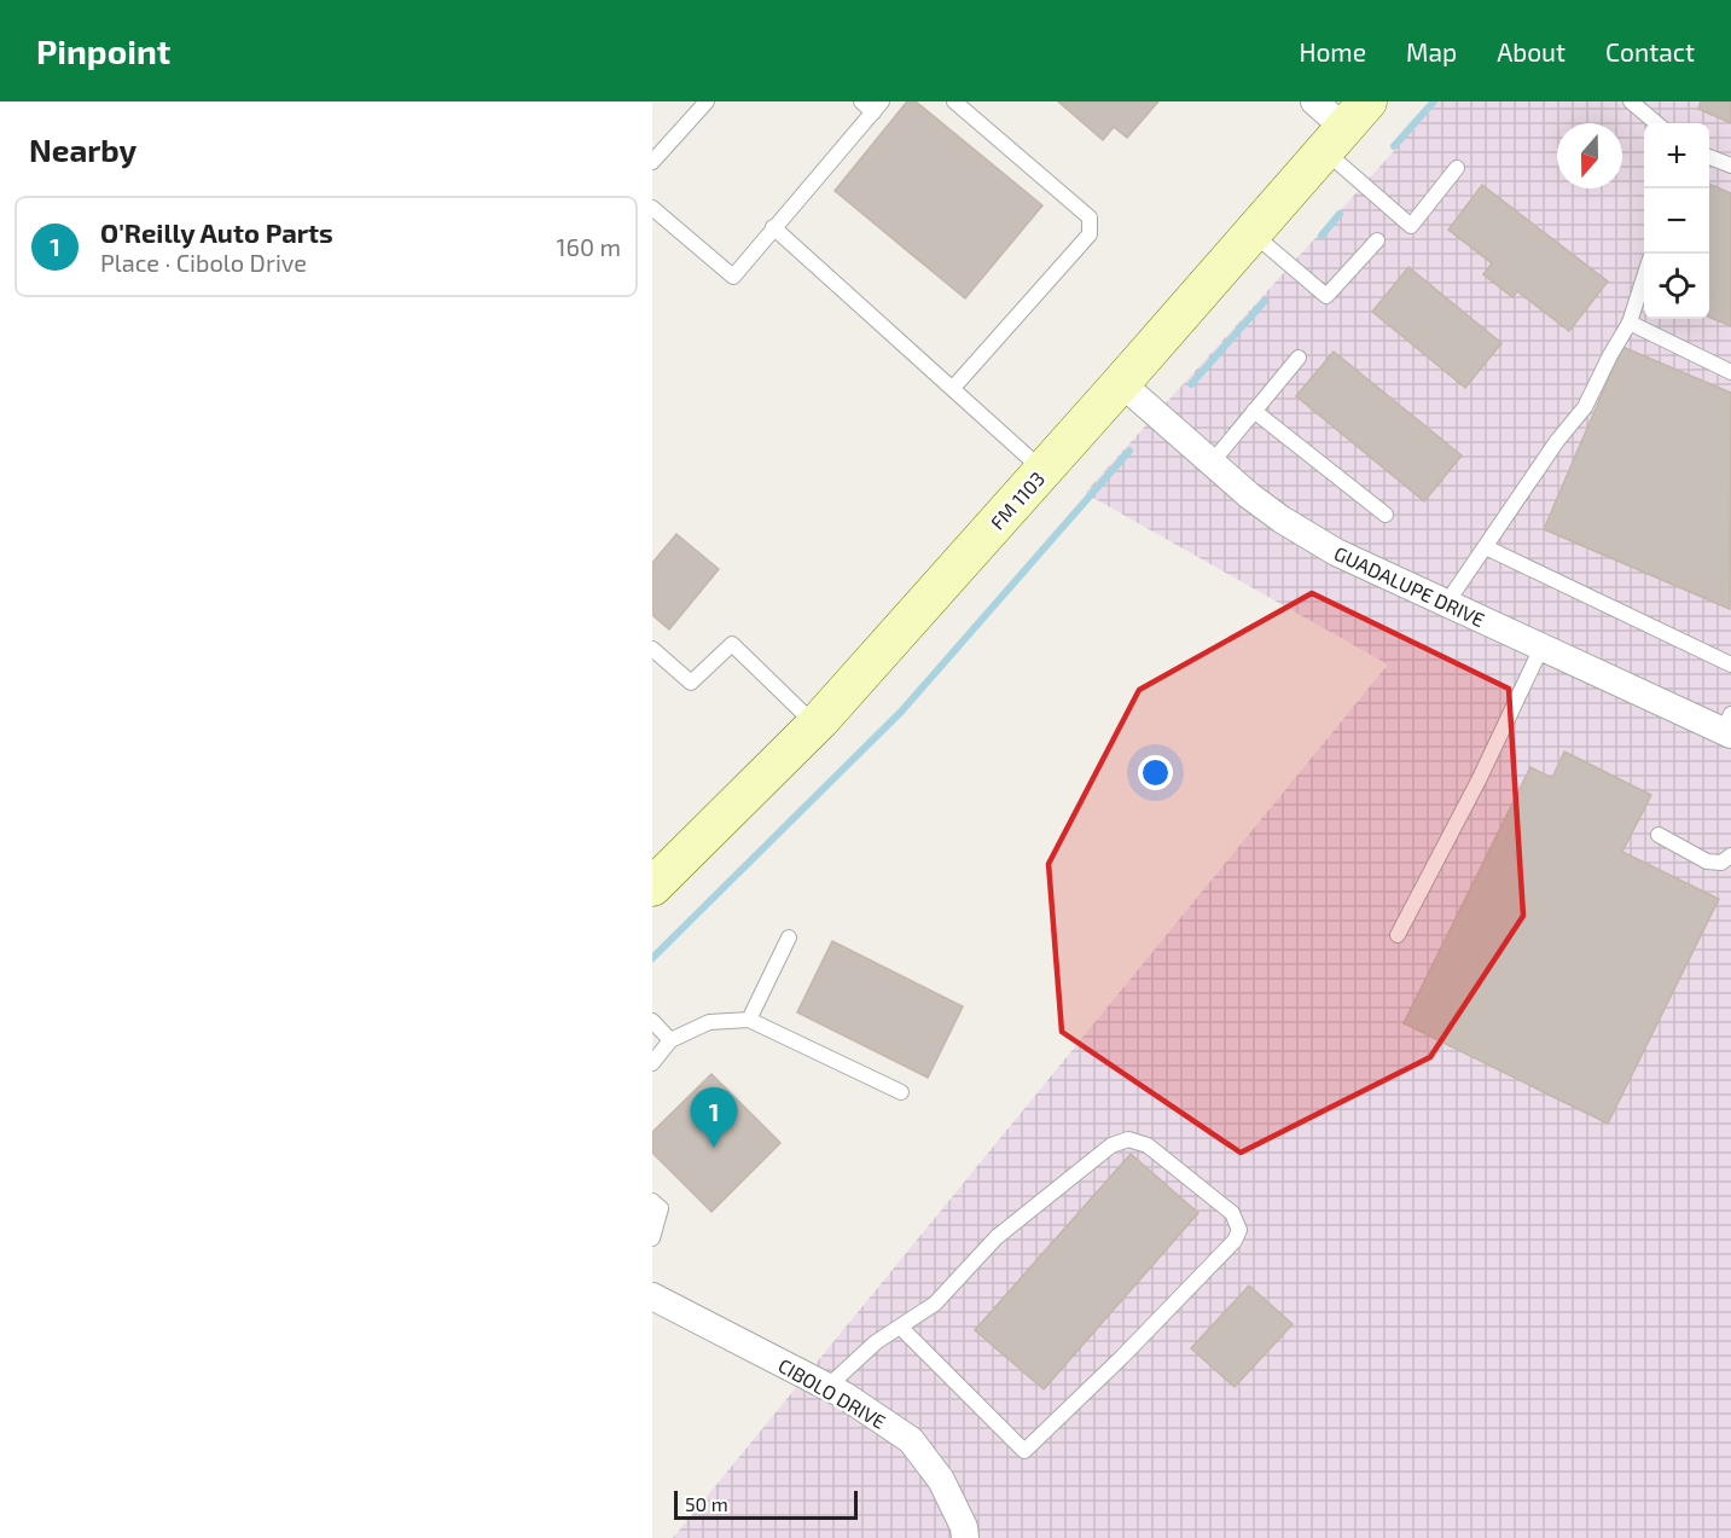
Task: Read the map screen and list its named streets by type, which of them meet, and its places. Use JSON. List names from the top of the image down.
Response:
{
  "streets": {
    "main road": ["FM 1103"],
    "street": ["GUADALUPE DRIVE", "CIBOLO DRIVE"]
  },
  "crossings": [
    ["FM 1103", "GUADALUPE DRIVE"]
  ],
  "scale_bar": "50 m",
  "north": "bottom",
  "page": {
    "header": "Pinpoint",
    "nav": [
      "Home",
      "Map",
      "About",
      "Contact"
    ],
    "heading": "Nearby",
    "map_buttons": ["+", "−"],
    "list": [
      {
        "mark": "1",
        "name": "O'Reilly Auto Parts",
        "note": "Place · Cibolo Drive",
        "value": "160 m"
      }
    ],
    "pins": "1",
    "scale": "50 m"
  }
}
